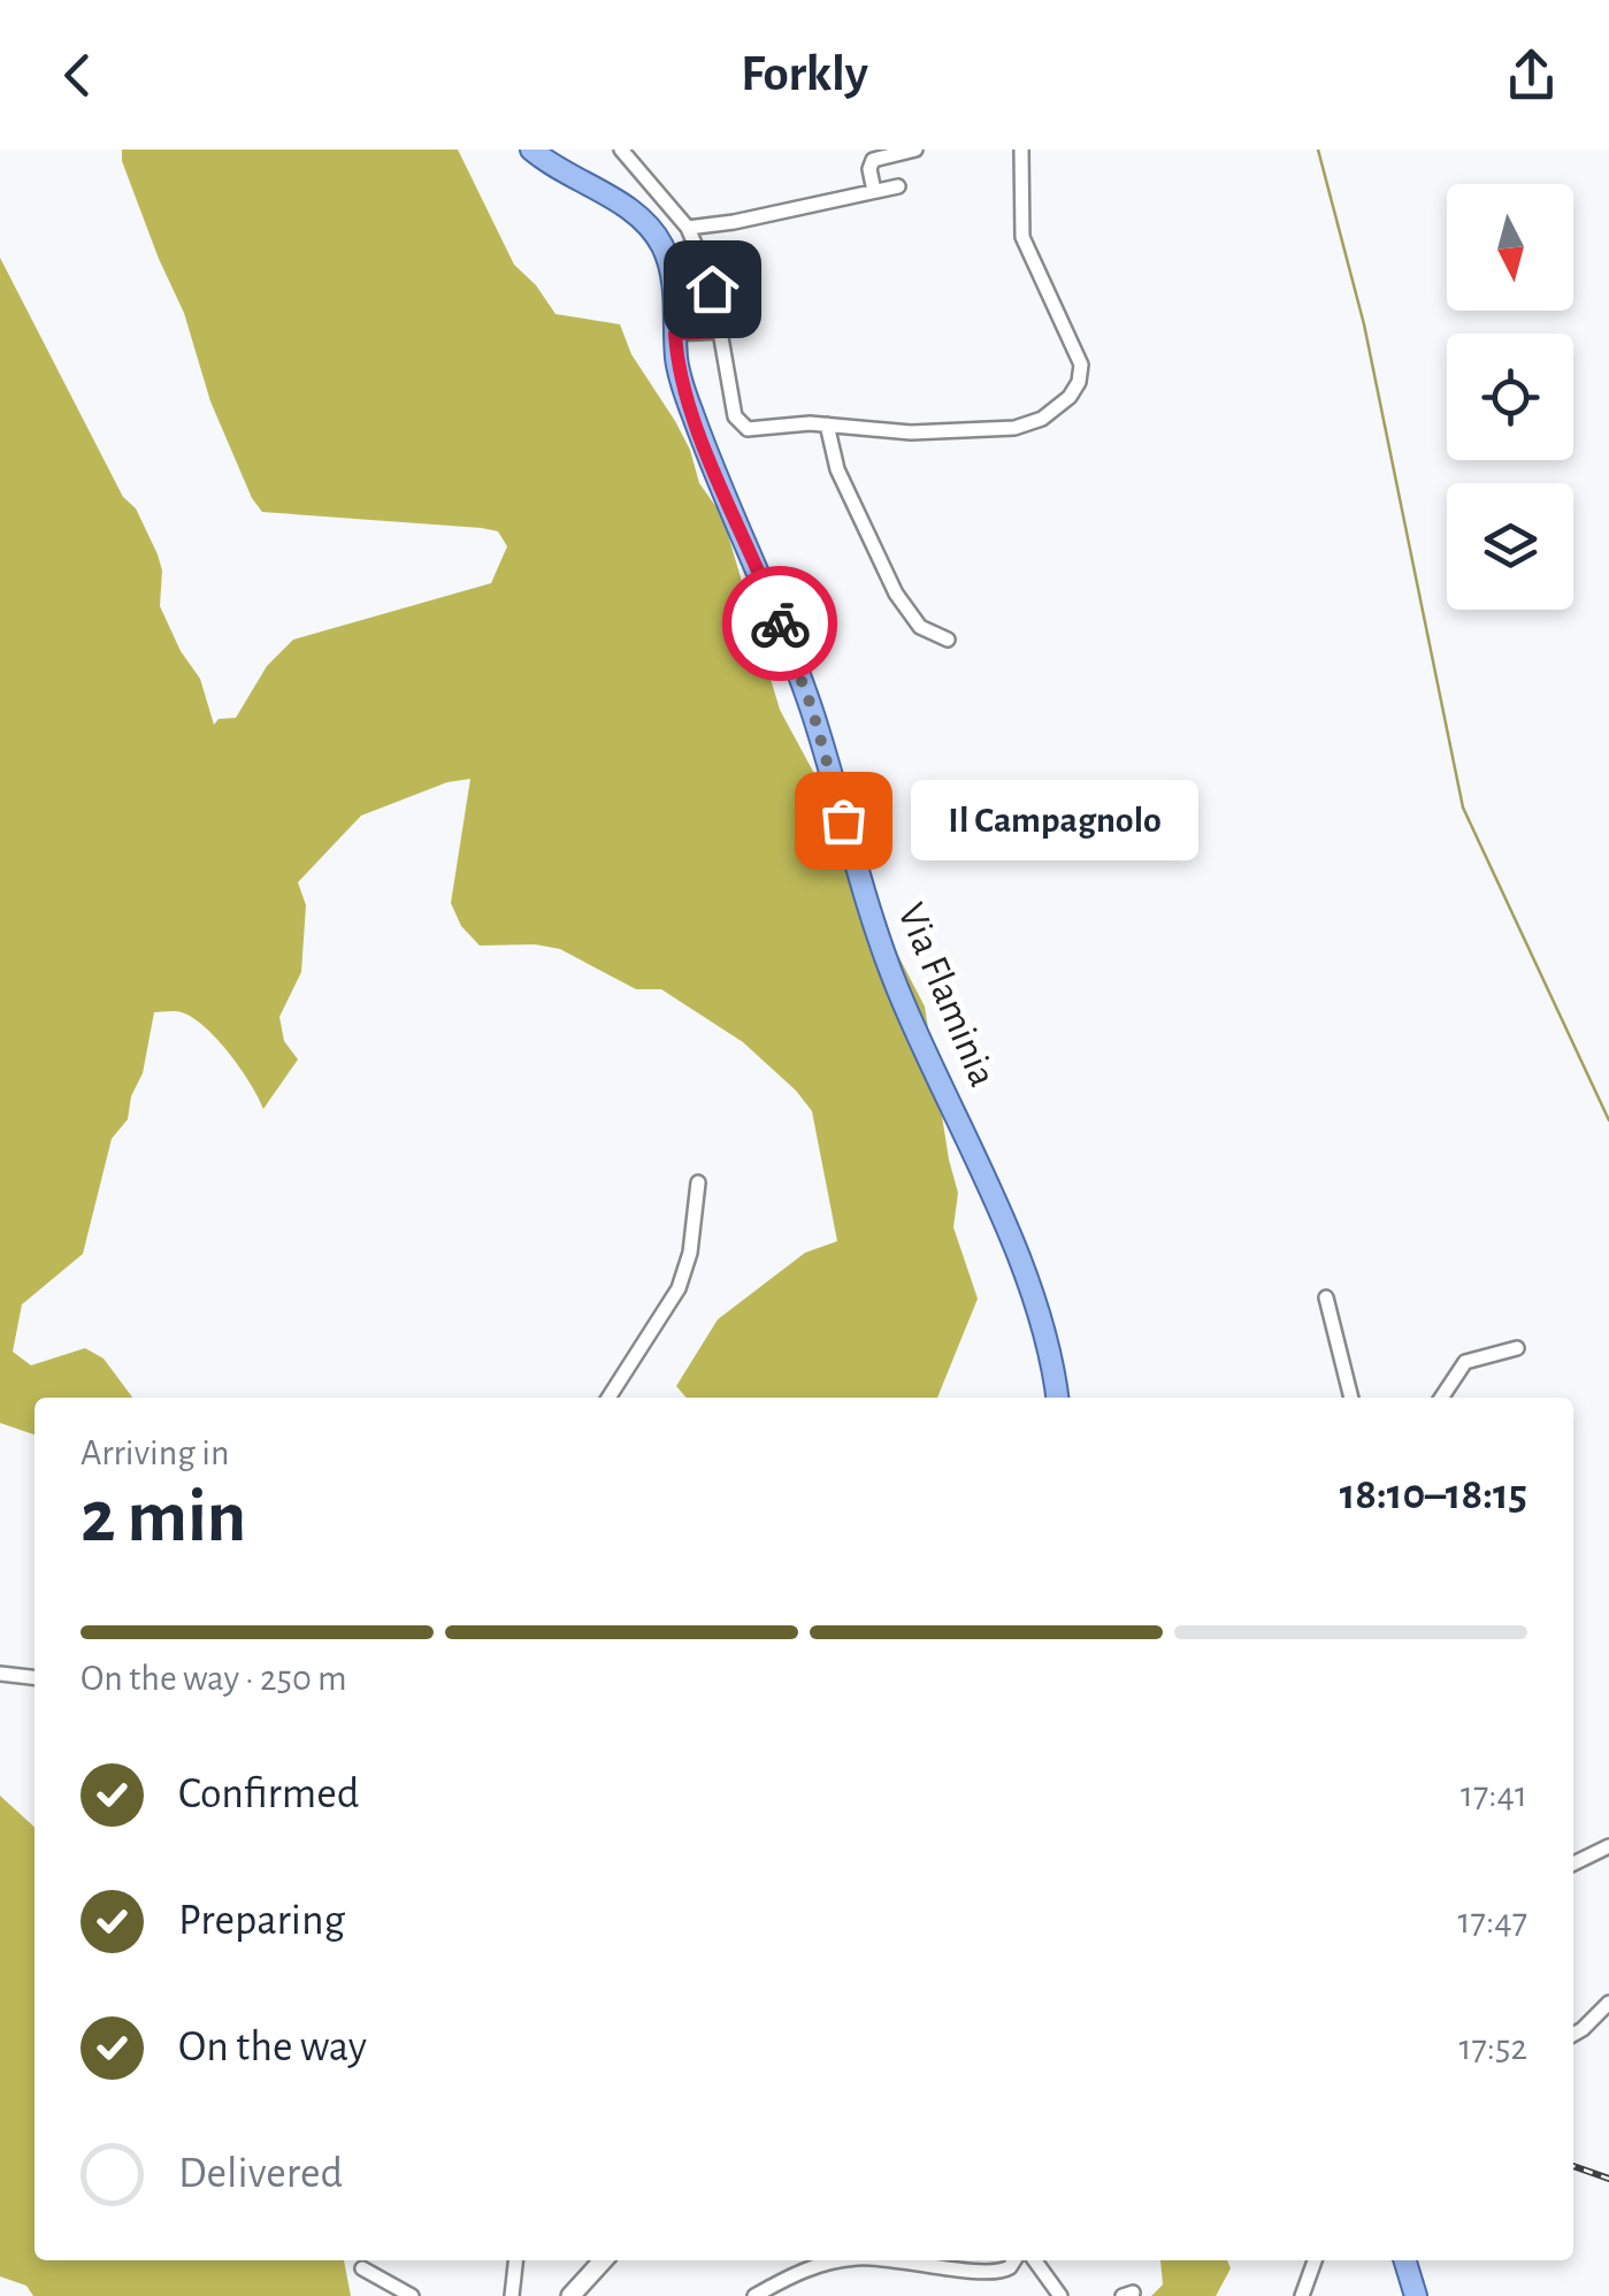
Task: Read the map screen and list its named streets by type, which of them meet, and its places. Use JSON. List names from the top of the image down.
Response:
{
  "streets": {
    "main road": ["Via Flaminia"]
  },
  "places": ["Il Campagnolo"],
  "north": "bottom",
  "page": {
    "header": "Forkly",
    "bubble": "Il Campagnolo",
    "heading": ["2 min", "Arriving in", "18:10–18:15"],
    "bar": "On the way · 250 m",
    "list": [
      ["Confirmed", "17:41"],
      ["Preparing", "17:47"],
      ["On the way", "17:52"],
      "Delivered"
    ]
  }
}
